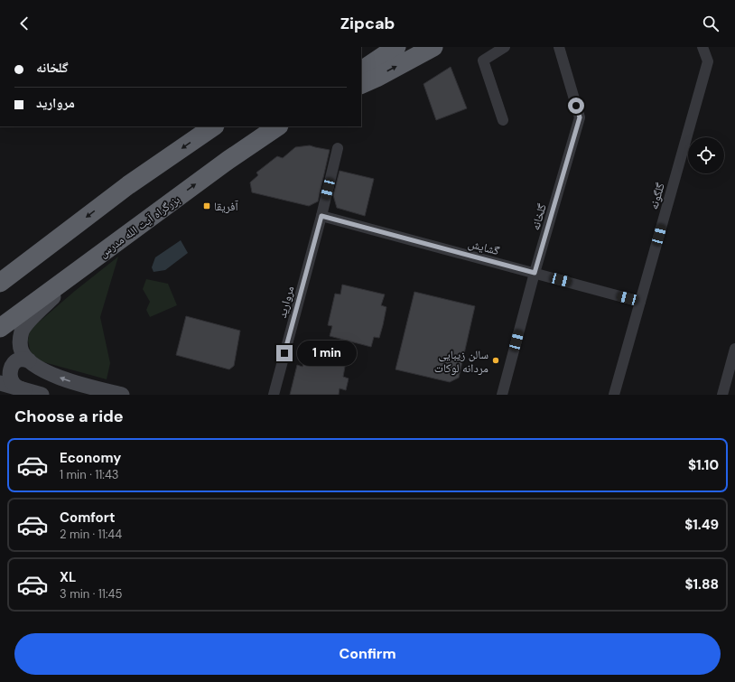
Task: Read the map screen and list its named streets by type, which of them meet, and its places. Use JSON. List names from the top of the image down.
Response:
{
  "streets": {
    "highway": ["بزرگراه آیت الله مدرس"],
    "street": [
      "گلگونه",
      "گلخانه",
      "گشایش",
      "مروارید"
    ]
  },
  "crossings": [
    ["گلگونه", "گشایش"],
    ["گلخانه", "گشایش"],
    ["گشایش", "مروارید"]
  ],
  "places": {
    "transit": ["آفریقا"],
    "other": ["سالن زیبایی مردانه لوکات"]
  },
  "page": {
    "header": "Zipcab",
    "banner": ["گلخانه", "مروارید"],
    "bubble": "1 min",
    "heading": "Choose a ride",
    "list": [
      {
        "name": "Economy",
        "note": "1 min · 11:43",
        "value": "$1.10"
      },
      {
        "name": "Comfort",
        "note": "2 min · 11:44",
        "value": "$1.49"
      },
      {
        "name": "XL",
        "note": "3 min · 11:45",
        "value": "$1.88"
      }
    ],
    "buttons": "Confirm"
  }
}
